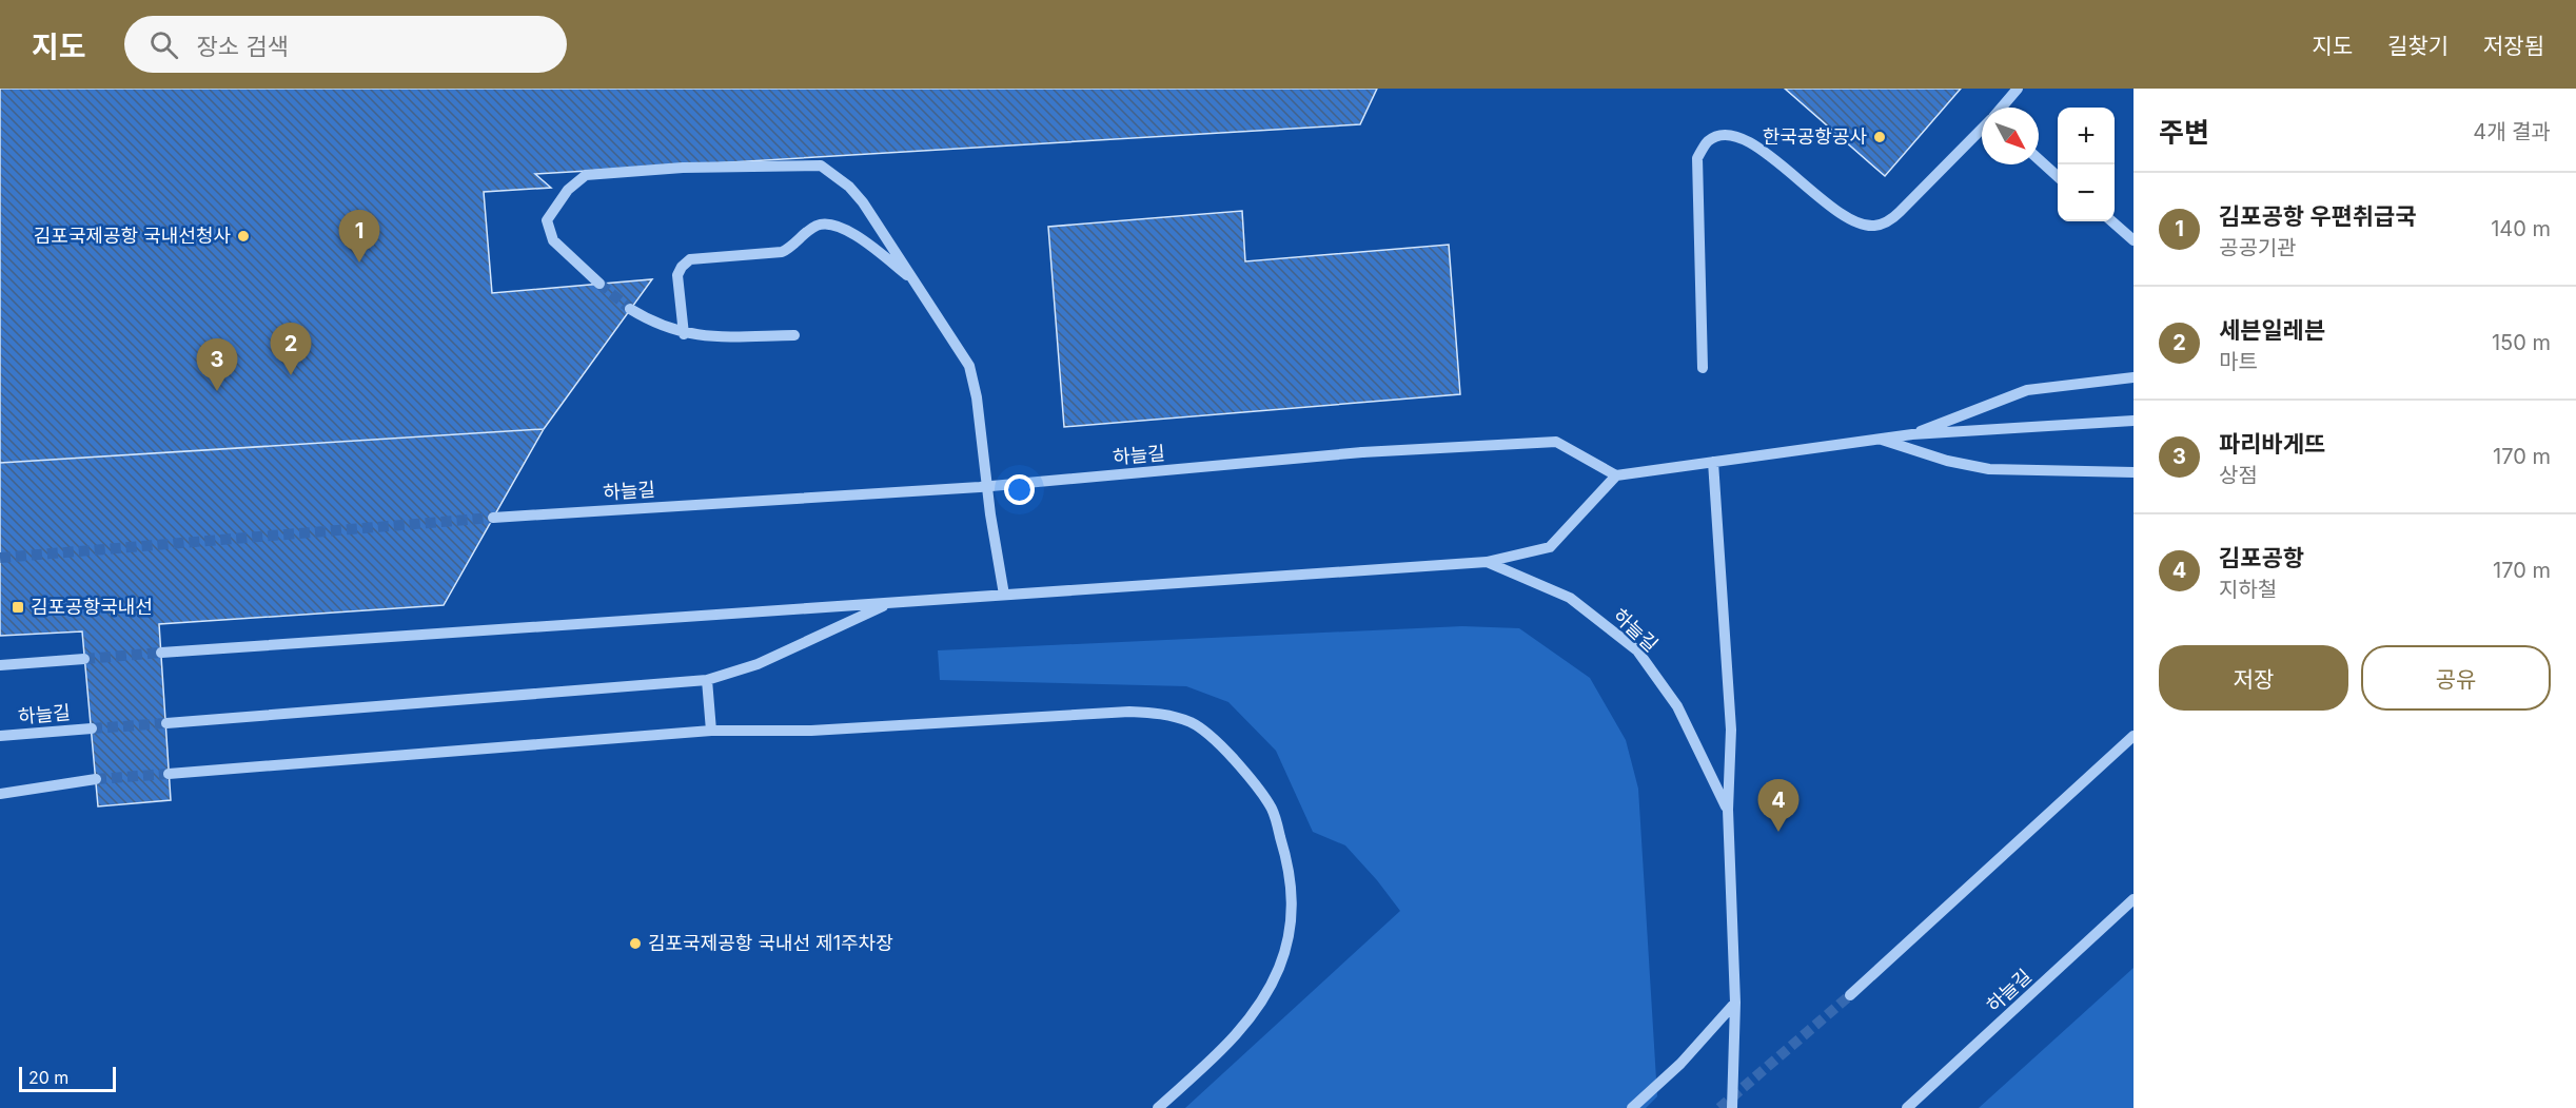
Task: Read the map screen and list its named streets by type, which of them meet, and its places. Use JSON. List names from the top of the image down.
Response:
{
  "streets": {
    "lane": ["하늘길"]
  },
  "places": {
    "other": ["한국공항공사", "김포국제공항 국내선청사", "김포국제공항 국내선 제1주차장"],
    "transit": ["김포공항국내선"]
  },
  "scale_bar": "20 m",
  "north": "bottom right",
  "page": {
    "header": "지도",
    "search": "장소 검색",
    "nav": ["지도", "길찾기", "저장됨"],
    "heading": ["주변", "4개 결과"],
    "map_buttons": ["+", "−"],
    "list": [
      {
        "mark": "1",
        "name": "김포공항 우편취급국",
        "note": "공공기관",
        "value": "140 m"
      },
      {
        "mark": "2",
        "name": "세븐일레븐",
        "note": "마트",
        "value": "150 m"
      },
      {
        "mark": "3",
        "name": "파리바게뜨",
        "note": "상점",
        "value": "170 m"
      },
      {
        "mark": "4",
        "name": "김포공항",
        "note": "지하철",
        "value": "170 m"
      }
    ],
    "pins": [
      "1",
      "2",
      "3",
      "4"
    ],
    "buttons": ["저장", "공유"],
    "scale": "20 m"
  }
}
